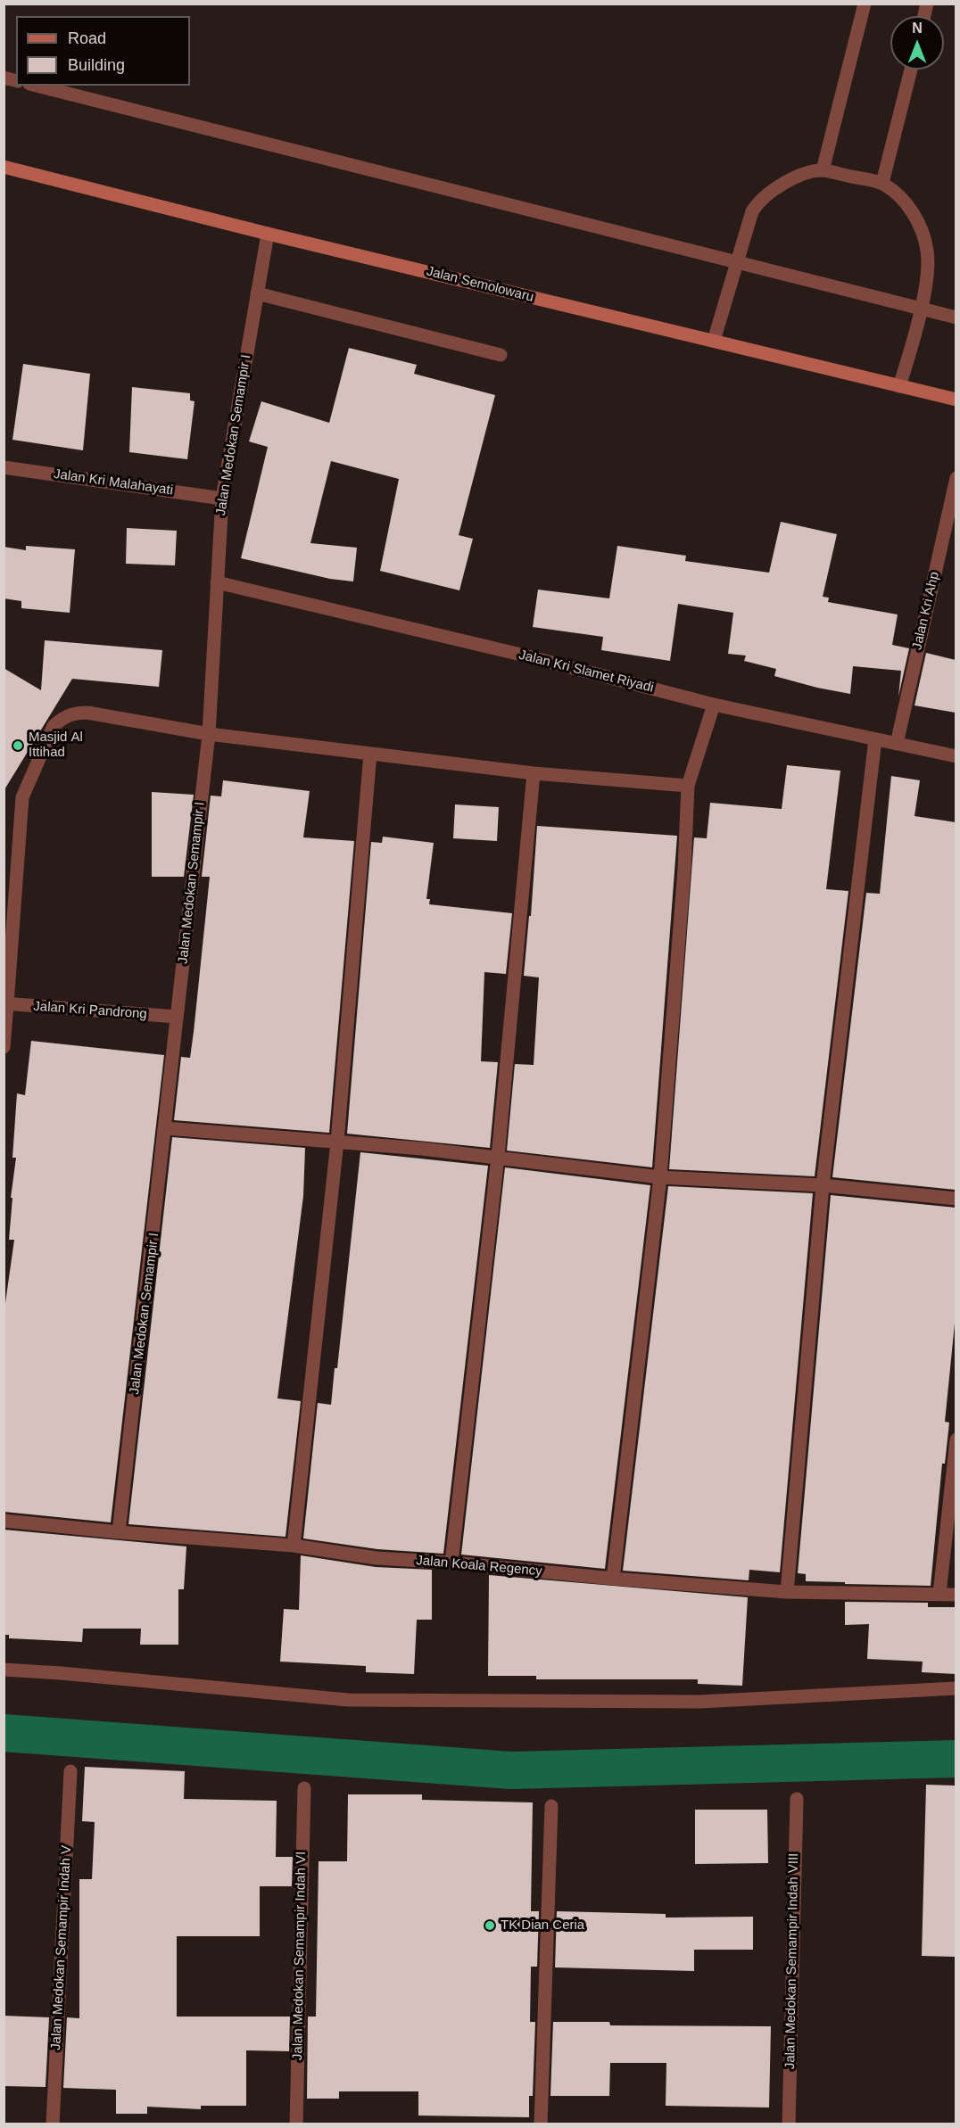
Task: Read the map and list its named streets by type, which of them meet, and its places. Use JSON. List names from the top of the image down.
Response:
{
  "streets": {
    "main road": ["Jalan Semolowaru"],
    "street": [
      "Jalan Medokan Semampir I",
      "Jalan Kri Malahayati",
      "Jalan Kri Ahp",
      "Jalan Kri Slamet Riyadi",
      "Jalan Kri Pandrong",
      "Jalan Koala Regency",
      "Jalan Medokan Semampir Indah V",
      "Jalan Medokan Semampir Indah VI",
      "Jalan Medokan Semampir Indah VIII"
    ]
  },
  "crossings": [
    ["Jalan Semolowaru", "Jalan Medokan Semampir I"],
    ["Jalan Medokan Semampir I", "Jalan Kri Malahayati"],
    ["Jalan Medokan Semampir I", "Jalan Kri Slamet Riyadi"],
    ["Jalan Medokan Semampir I", "Jalan Kri Pandrong"],
    ["Jalan Medokan Semampir I", "Jalan Koala Regency"],
    ["Jalan Kri Ahp", "Jalan Kri Slamet Riyadi"]
  ],
  "places": ["Masjid Al Ittihad", "TK Dian Ceria"],
  "legend": ["Road", "Building"],
  "north": "top"
}
